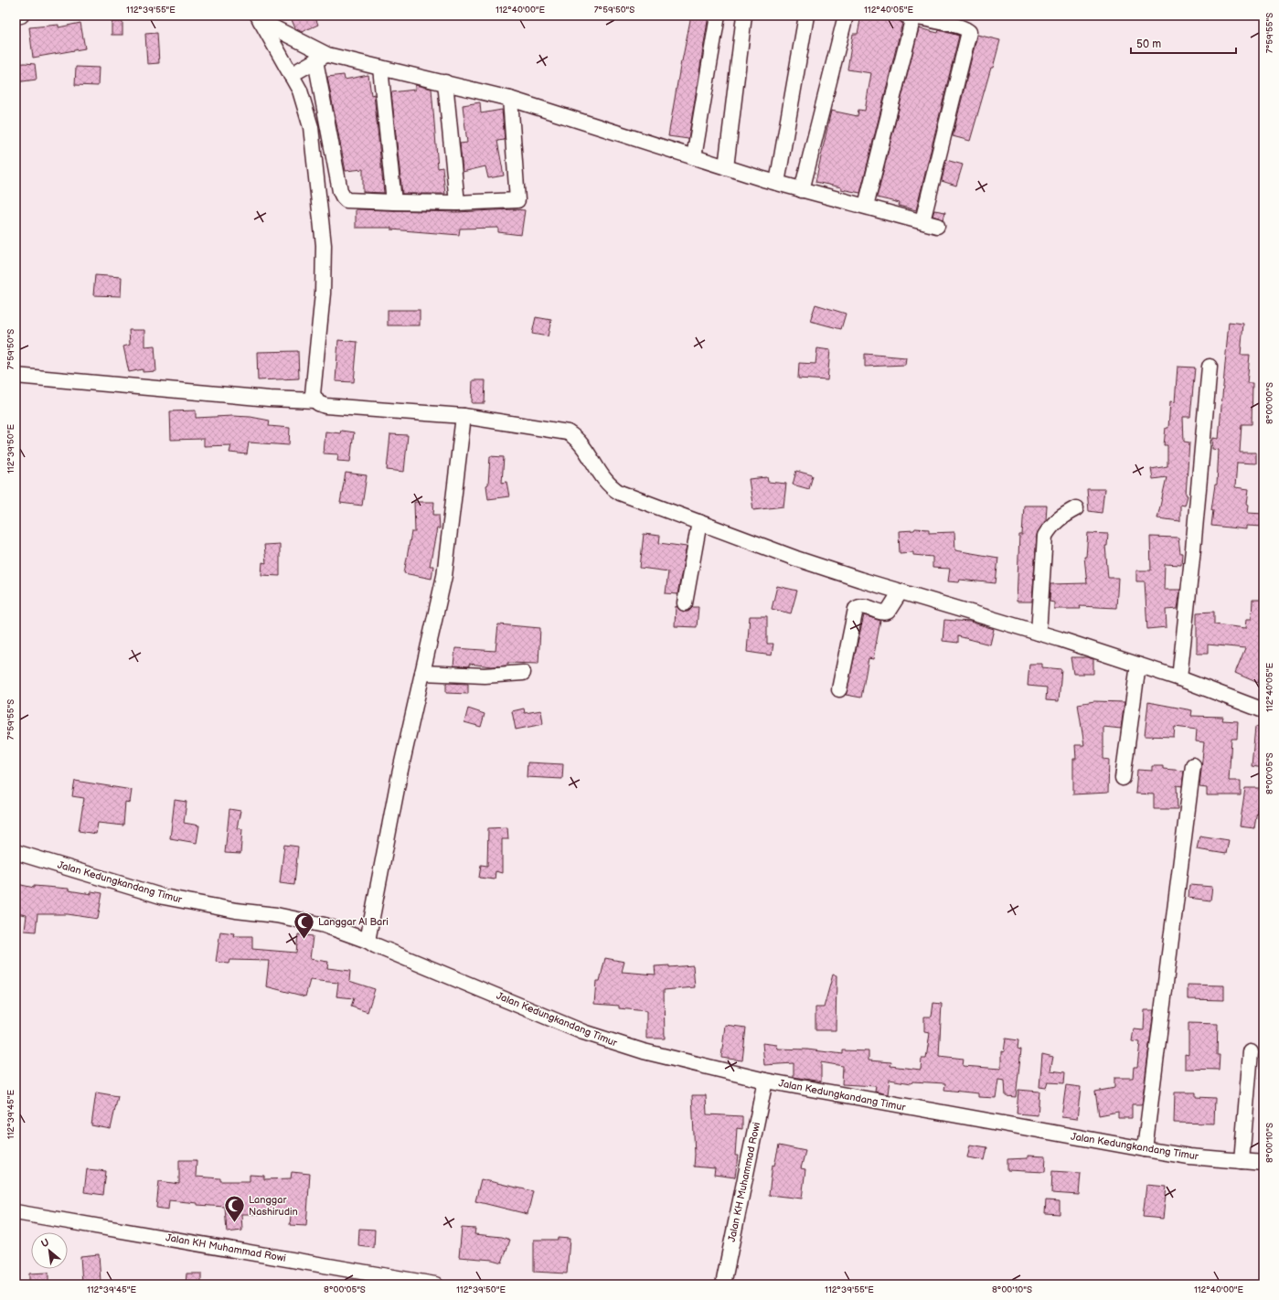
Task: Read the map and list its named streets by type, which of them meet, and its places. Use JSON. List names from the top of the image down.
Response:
{
  "streets": {
    "street": ["Jalan Kedungkandang Timur", "Jalan KH Muhammad Rowi"]
  },
  "crossings": [
    ["Jalan Kedungkandang Timur", "Jalan KH Muhammad Rowi"]
  ],
  "places": {
    "mosque": ["Langgar Al Bari", "Langgar Nashirudin"]
  },
  "scale_bar": "50 m",
  "north": "top left",
  "coordinates": [
    "112°39'55\"E",
    "112°40'00\"E",
    "7°59'50\"S",
    "112°40'05\"E",
    "7°59'55\"S",
    "8°00'00\"S",
    "112°39'50\"E",
    "8°00'05\"S",
    "112°39'45\"E",
    "8°00'10\"S"
  ]
}
